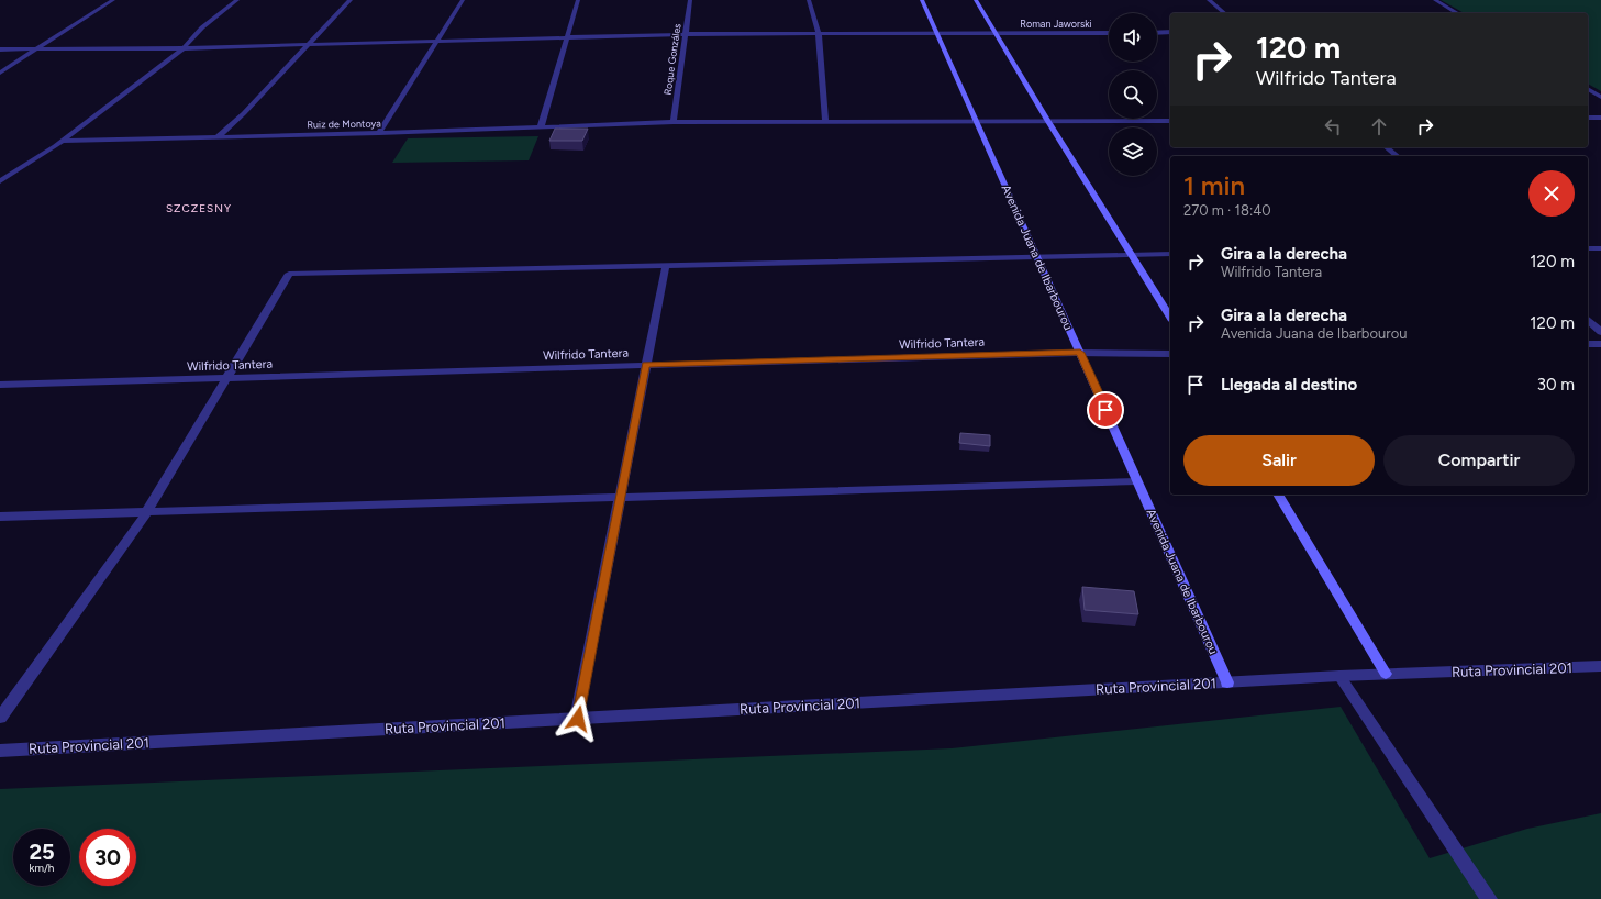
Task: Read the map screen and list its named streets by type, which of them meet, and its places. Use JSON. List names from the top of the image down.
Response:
{
  "streets": {
    "main road": ["Avenida Juana de Ibarbourou"],
    "street": [
      "Roman Jaworski",
      "Roque Gonzáles",
      "Ruiz de Montoya",
      "Wilfrido Tantera",
      "Ruta Provincial 201"
    ]
  },
  "crossings": [
    ["Roman Jaworski", "Roque Gonzáles"],
    ["Roman Jaworski", "Avenida Juana de Ibarbourou"],
    ["Roque Gonzáles", "Ruiz de Montoya"],
    ["Ruiz de Montoya", "Avenida Juana de Ibarbourou"],
    ["Avenida Juana de Ibarbourou", "Wilfrido Tantera"],
    ["Avenida Juana de Ibarbourou", "Ruta Provincial 201"]
  ],
  "districts": ["SZCZESNY"],
  "page": {
    "turn": ["120 m", "Wilfrido Tantera"],
    "heading": ["1 min", "270 m · 18:40"],
    "list": [
      {
        "name": "Gira a la derecha",
        "note": "Wilfrido Tantera",
        "value": "120 m"
      },
      {
        "name": "Gira a la derecha",
        "note": "Avenida Juana de Ibarbourou",
        "value": "120 m"
      },
      {
        "name": "Llegada al destino",
        "value": "30 m"
      }
    ],
    "buttons": ["Salir", "Compartir"],
    "speed": "25 km/h",
    "limit": "30"
  }
}
